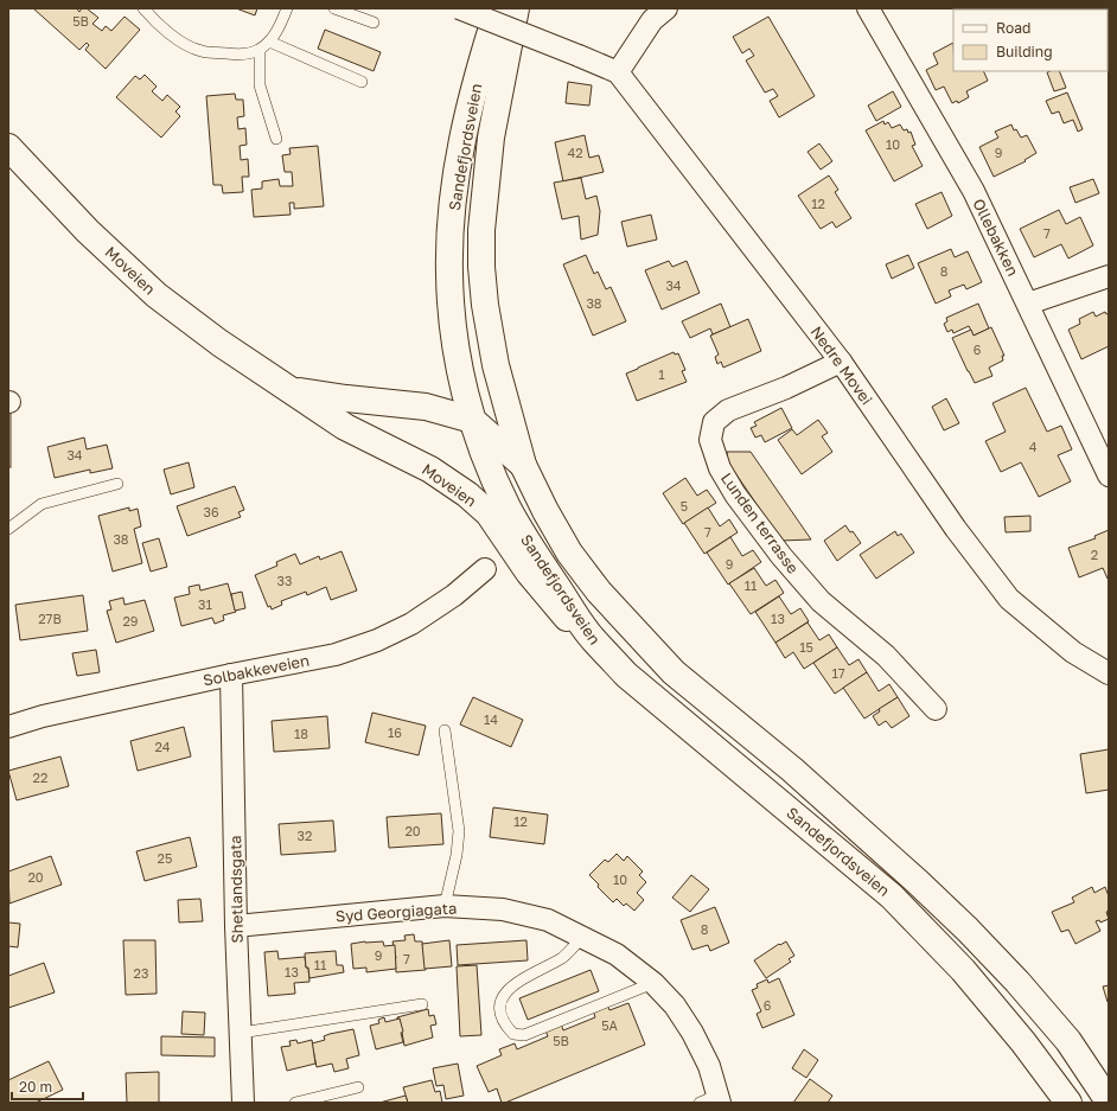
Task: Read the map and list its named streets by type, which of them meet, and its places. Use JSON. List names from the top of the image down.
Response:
{
  "streets": {
    "main road": ["Sandefjordsveien", "Moveien"],
    "street": [
      "Ollebakken",
      "Nedre Movei",
      "Lunden terrasse",
      "Solbakkeveien",
      "Shetlandsgata",
      "Syd Georgiagata"
    ]
  },
  "crossings": [
    ["Sandefjordsveien", "Moveien"],
    ["Nedre Movei", "Lunden terrasse"],
    ["Solbakkeveien", "Shetlandsgata"],
    ["Shetlandsgata", "Syd Georgiagata"]
  ],
  "house_numbers": [
    "5B",
    "10",
    "42",
    "9",
    "12",
    "7",
    "8",
    "34",
    "38",
    "6",
    "1",
    "4",
    "34",
    "5",
    "36",
    "7",
    "38",
    "2",
    "9",
    "33",
    "11",
    "31",
    "27B",
    "13",
    "29",
    "15",
    "17",
    "14",
    "16",
    "18",
    "24",
    "22",
    "12",
    "20",
    "32",
    "25",
    "20",
    "10",
    "8",
    "9",
    "7",
    "11",
    "13",
    "23",
    "6",
    "5A",
    "5B"
  ],
  "legend": ["Road", "Building"],
  "scale_bar": "20 m"
}
